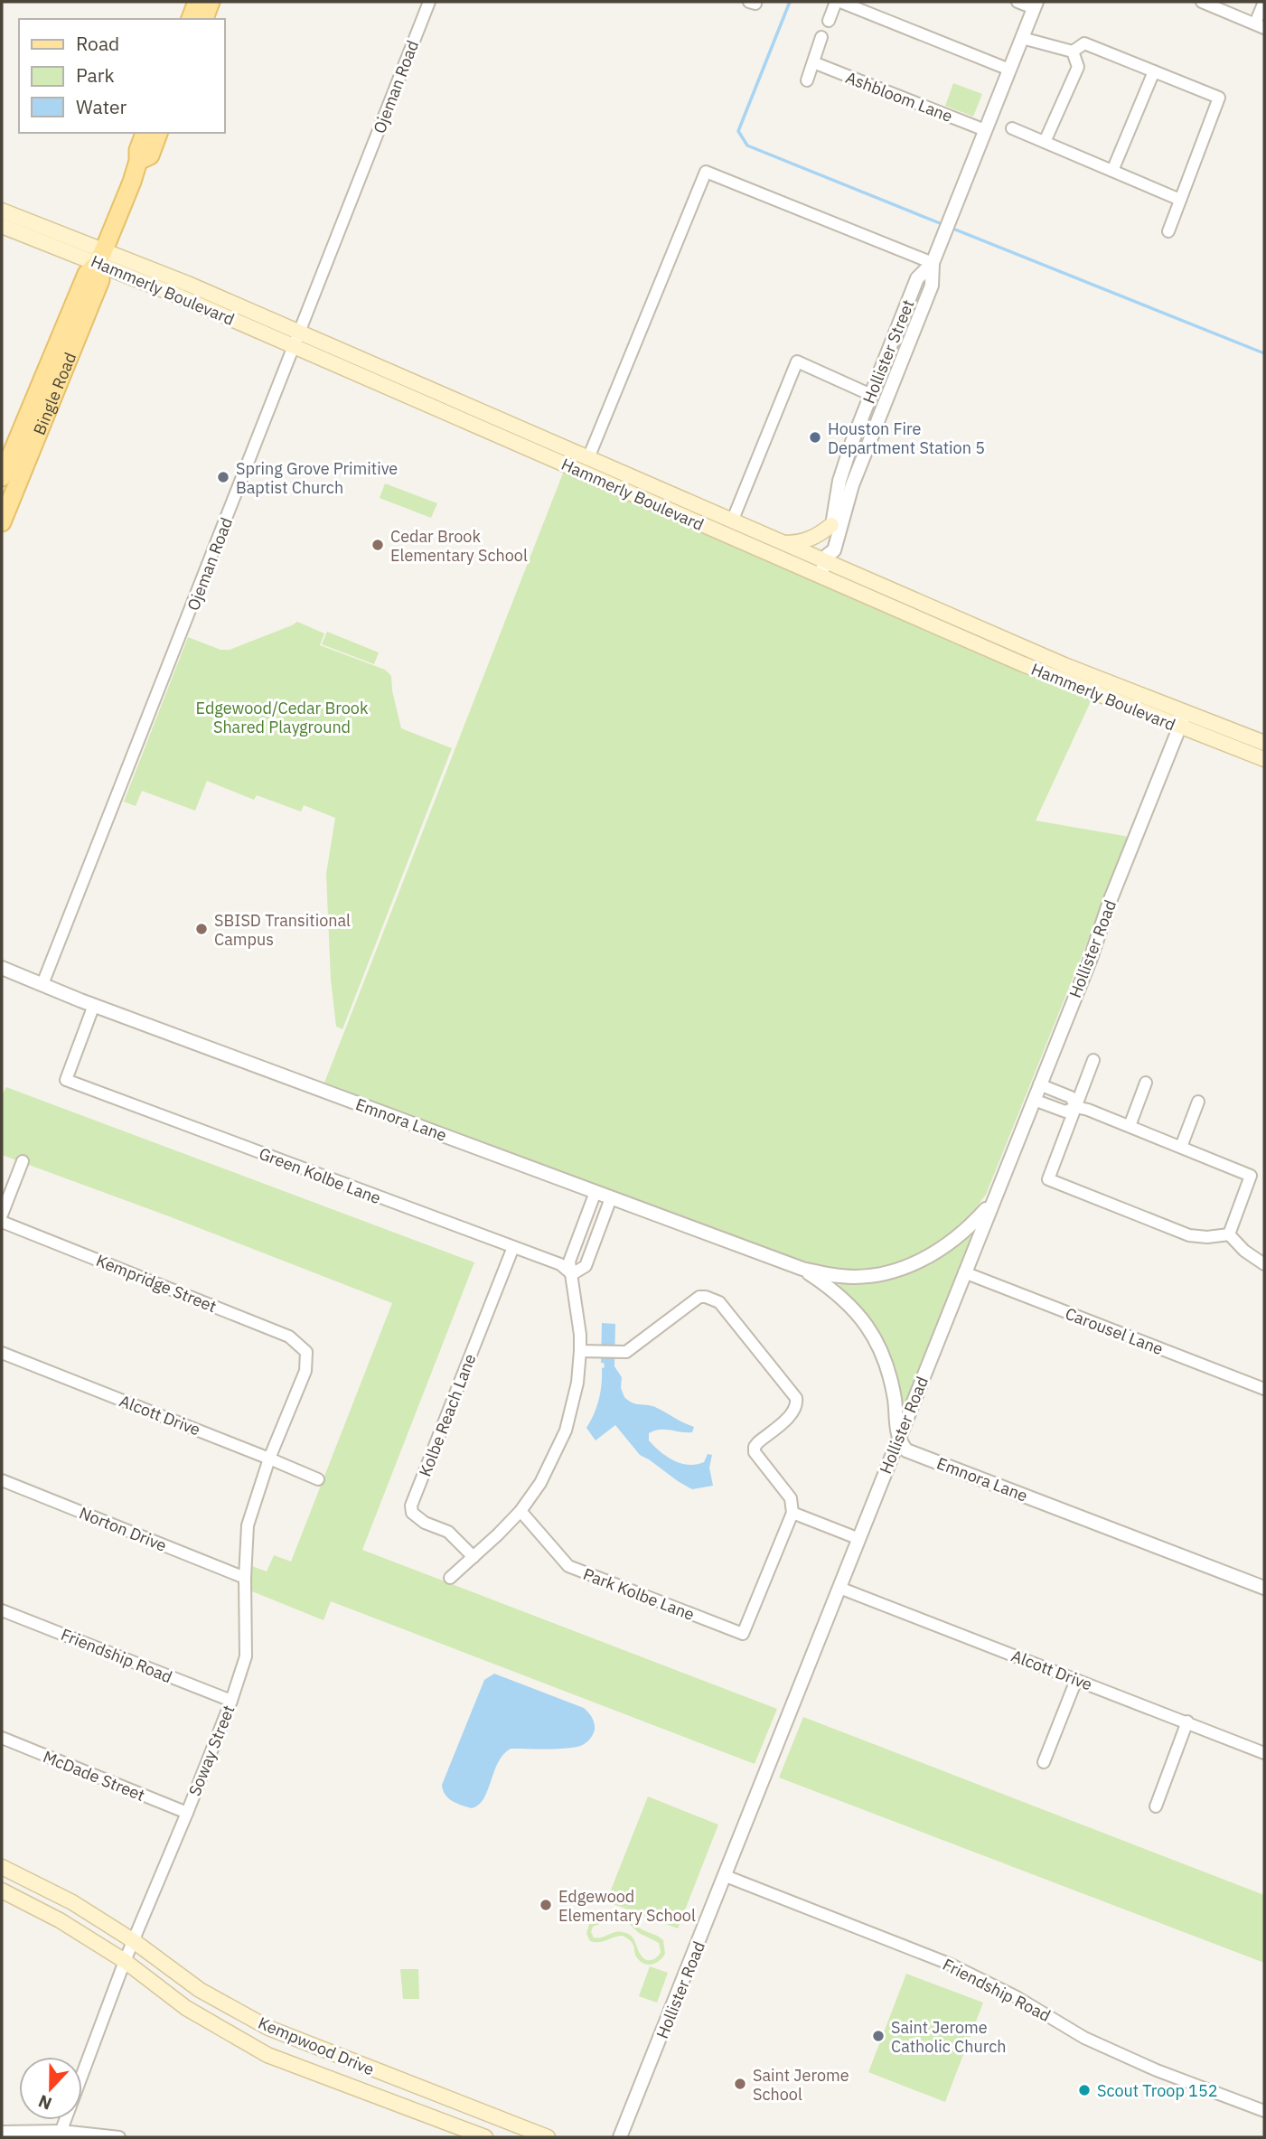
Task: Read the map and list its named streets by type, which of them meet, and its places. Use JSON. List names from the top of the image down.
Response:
{
  "streets": {
    "main road": ["Hammerly Boulevard", "Bingle Road", "Kempwood Drive"],
    "street": [
      "Ojeman Road",
      "Ashbloom Lane",
      "Hollister Street",
      "Hollister Road",
      "Emnora Lane",
      "Green Kolbe Lane",
      "Kempridge Street",
      "Carousel Lane",
      "Alcott Drive",
      "Kolbe Reach Lane",
      "Norton Drive",
      "Park Kolbe Lane",
      "Friendship Road",
      "Soway Street",
      "McDade Street"
    ]
  },
  "crossings": [
    ["Ojeman Road", "Hammerly Boulevard"],
    ["Ojeman Road", "Emnora Lane"],
    ["Ashbloom Lane", "Hollister Street"],
    ["Hammerly Boulevard", "Hollister Street"],
    ["Hammerly Boulevard", "Bingle Road"],
    ["Hammerly Boulevard", "Hollister Road"],
    ["Hollister Road", "Emnora Lane"],
    ["Hollister Road", "Carousel Lane"],
    ["Hollister Road", "Alcott Drive"],
    ["Hollister Road", "Friendship Road"],
    ["Emnora Lane", "Green Kolbe Lane"],
    ["Green Kolbe Lane", "Kolbe Reach Lane"],
    ["Kempridge Street", "Soway Street"],
    ["Alcott Drive", "Soway Street"],
    ["Norton Drive", "Soway Street"],
    ["Friendship Road", "Soway Street"],
    ["Soway Street", "McDade Street"],
    ["Soway Street", "Kempwood Drive"]
  ],
  "parks": ["Edgewood/Cedar Brook Shared Playground"],
  "places": [
    "Houston Fire Department Station 5",
    "Spring Grove Primitive Baptist Church",
    "Cedar Brook Elementary School",
    "SBISD Transitional Campus",
    "Edgewood Elementary School",
    "Saint Jerome Catholic Church",
    "Saint Jerome School",
    "Scout Troop 152"
  ],
  "legend": ["Road", "Park", "Water"],
  "north": "bottom"
}
